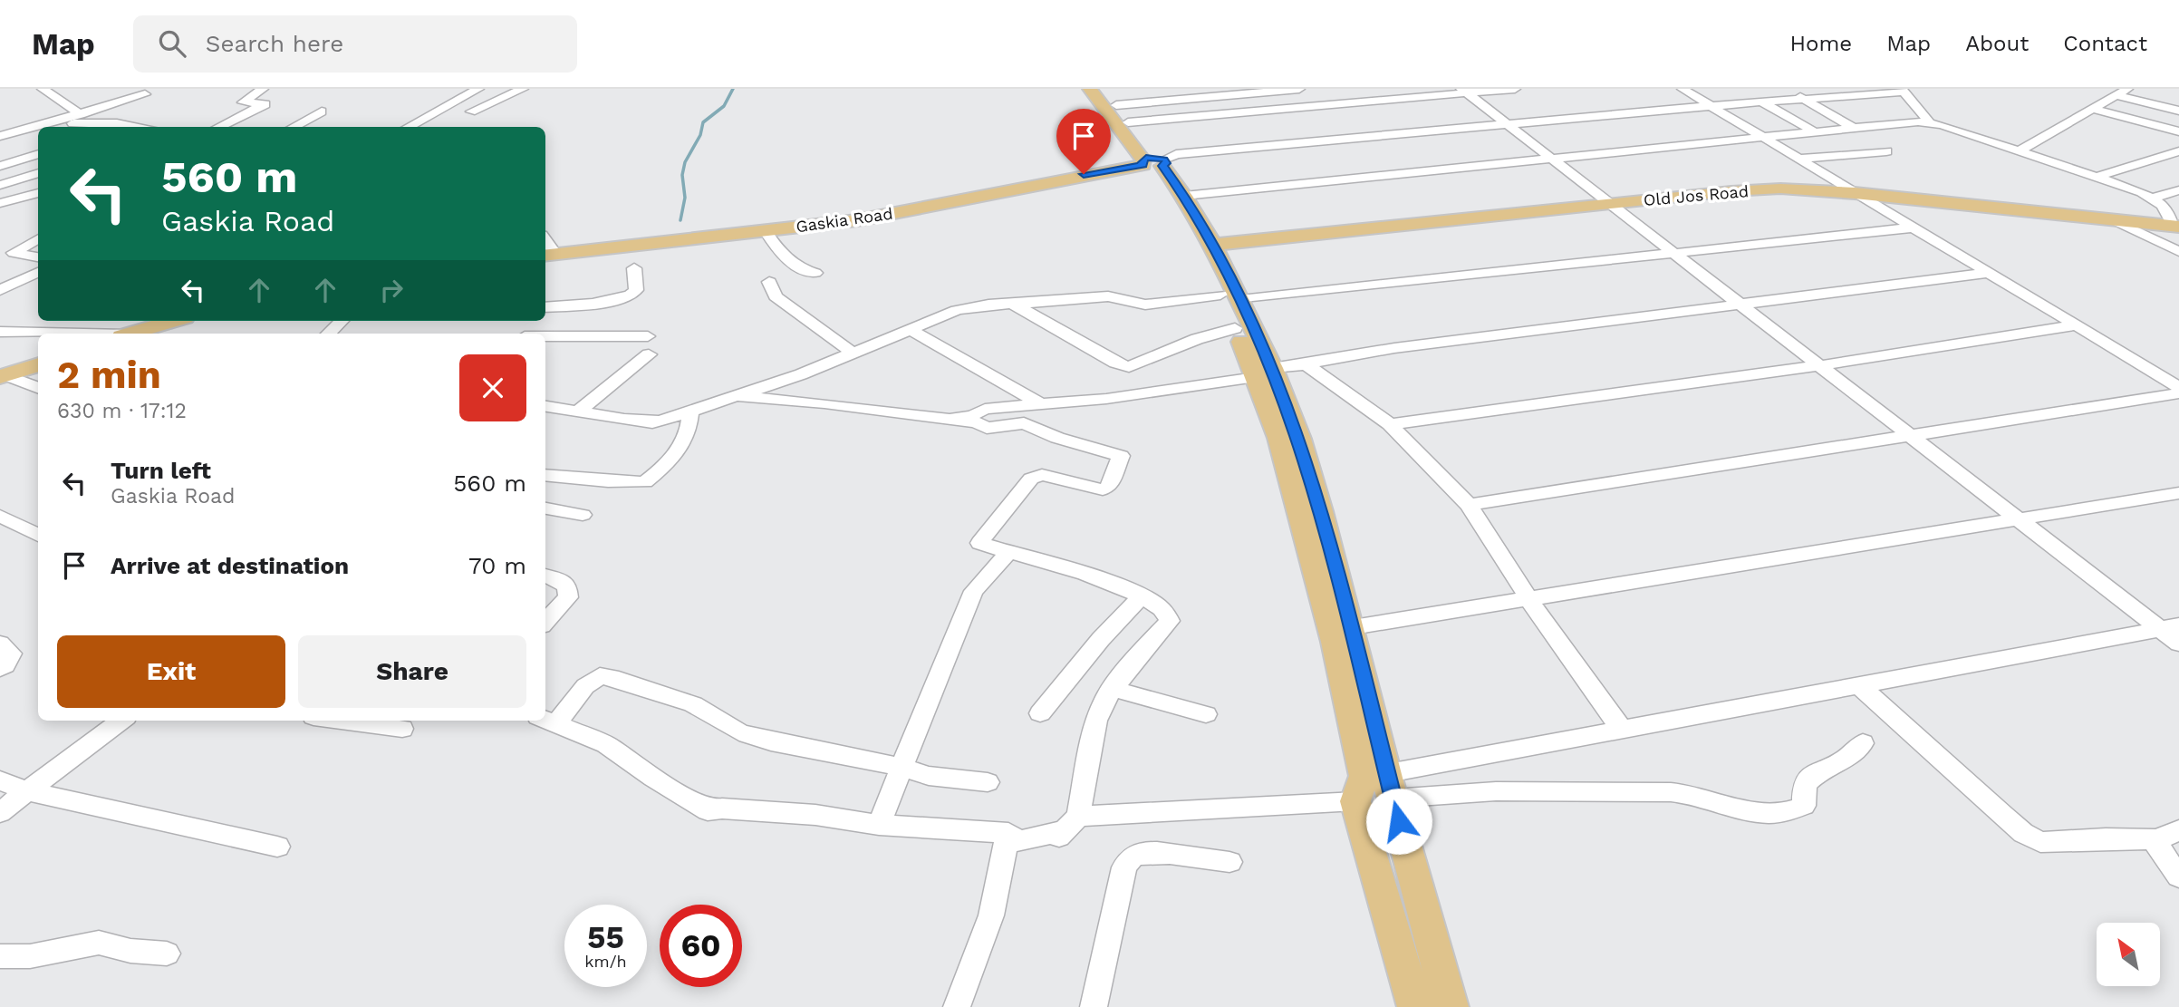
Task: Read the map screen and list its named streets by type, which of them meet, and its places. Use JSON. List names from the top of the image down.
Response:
{
  "streets": {
    "main road": ["Old Jos Road", "Gaskia Road"]
  },
  "north": "top left",
  "page": {
    "header": "Map",
    "search": "Search here",
    "nav": [
      "Home",
      "Map",
      "About",
      "Contact"
    ],
    "turn": ["560 m", "Gaskia Road"],
    "heading": ["2 min", "630 m · 17:12"],
    "list": [
      {
        "name": "Turn left",
        "note": "Gaskia Road",
        "value": "560 m"
      },
      {
        "name": "Arrive at destination",
        "value": "70 m"
      }
    ],
    "buttons": ["Exit", "Share"],
    "speed": "55 km/h",
    "limit": "60"
  }
}
